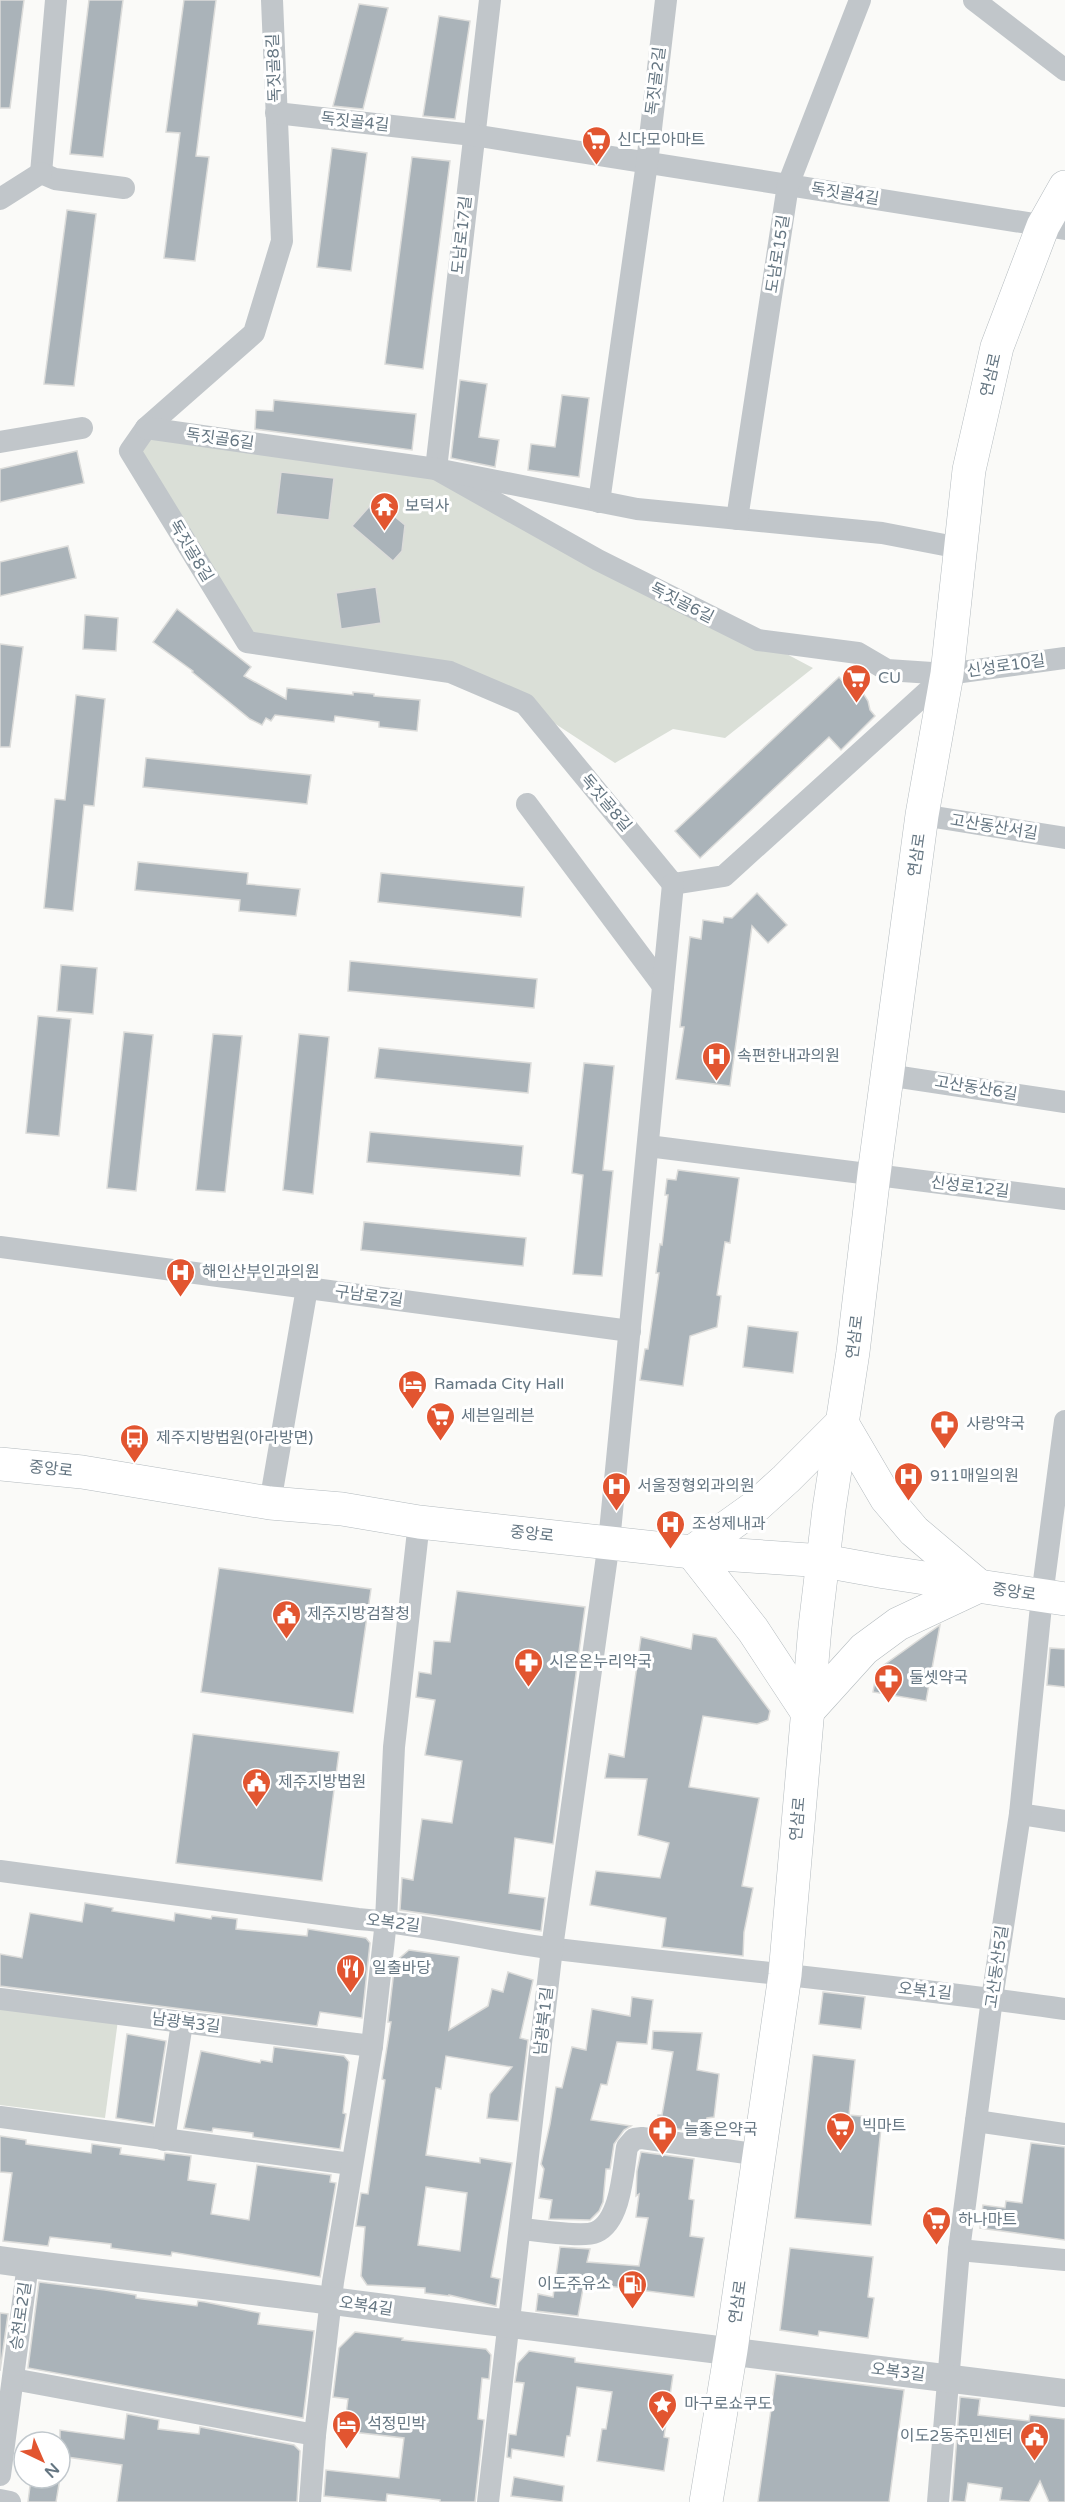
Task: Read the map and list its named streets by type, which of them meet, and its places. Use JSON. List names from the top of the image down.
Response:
{
  "streets": {
    "main road": ["연삼로", "중앙로"],
    "street": [
      "독짓골8길",
      "독짓골2길",
      "독짓골4길",
      "도남로17길",
      "도남로15길",
      "독짓골6길",
      "신성로10길",
      "고산동산서길",
      "고산동산6길",
      "신성로12길",
      "구남로7길",
      "오복2길",
      "고산동산5길",
      "오복1길",
      "남광북1길",
      "남광북3길",
      "오복4길",
      "승천로2길",
      "오복3길"
    ]
  },
  "crossings": [
    ["독짓골8길", "독짓골4길"],
    ["독짓골8길", "독짓골6길"],
    ["독짓골2길", "독짓골4길"],
    ["독짓골4길", "도남로17길"],
    ["독짓골4길", "도남로15길"],
    ["독짓골4길", "연삼로"],
    ["도남로17길", "독짓골6길"],
    ["도남로15길", "독짓골6길"],
    ["연삼로", "독짓골6길"],
    ["연삼로", "신성로10길"],
    ["연삼로", "고산동산서길"],
    ["연삼로", "고산동산6길"],
    ["연삼로", "신성로12길"],
    ["연삼로", "중앙로"],
    ["연삼로", "오복2길"],
    ["연삼로", "오복1길"],
    ["연삼로", "오복4길"],
    ["연삼로", "오복3길"],
    ["독짓골6길", "신성로10길"],
    ["중앙로", "고산동산5길"],
    ["중앙로", "남광북1길"],
    ["오복2길", "오복1길"],
    ["오복2길", "남광북1길"],
    ["고산동산5길", "오복1길"],
    ["고산동산5길", "오복3길"],
    ["남광북1길", "오복4길"],
    ["오복4길", "승천로2길"],
    ["오복4길", "오복3길"]
  ],
  "places": {
    "supermarket": [
      "신다모아마트",
      "CU",
      "세븐일레븐",
      "빅마트",
      "하나마트"
    ],
    "temple": ["보덕사"],
    "hospital": [
      "속편한내과의원",
      "해인산부인과의원",
      "911매일의원",
      "서울정형외과의원",
      "조성제내과"
    ],
    "hotel": ["Ramada City Hall", "석정민박"],
    "pharmacy": [
      "사랑약국",
      "시온온누리약국",
      "둘셋약국",
      "늘좋은약국"
    ],
    "bus stop": ["제주지방법원(아라방면)"],
    "public building": ["제주지방검찰청", "제주지방법원", "이도2동주민센터"],
    "restaurant": ["일출바당"],
    "fuel station": ["이도주유소"],
    "place": ["마구로쇼쿠도"]
  },
  "north": "bottom right"
}
